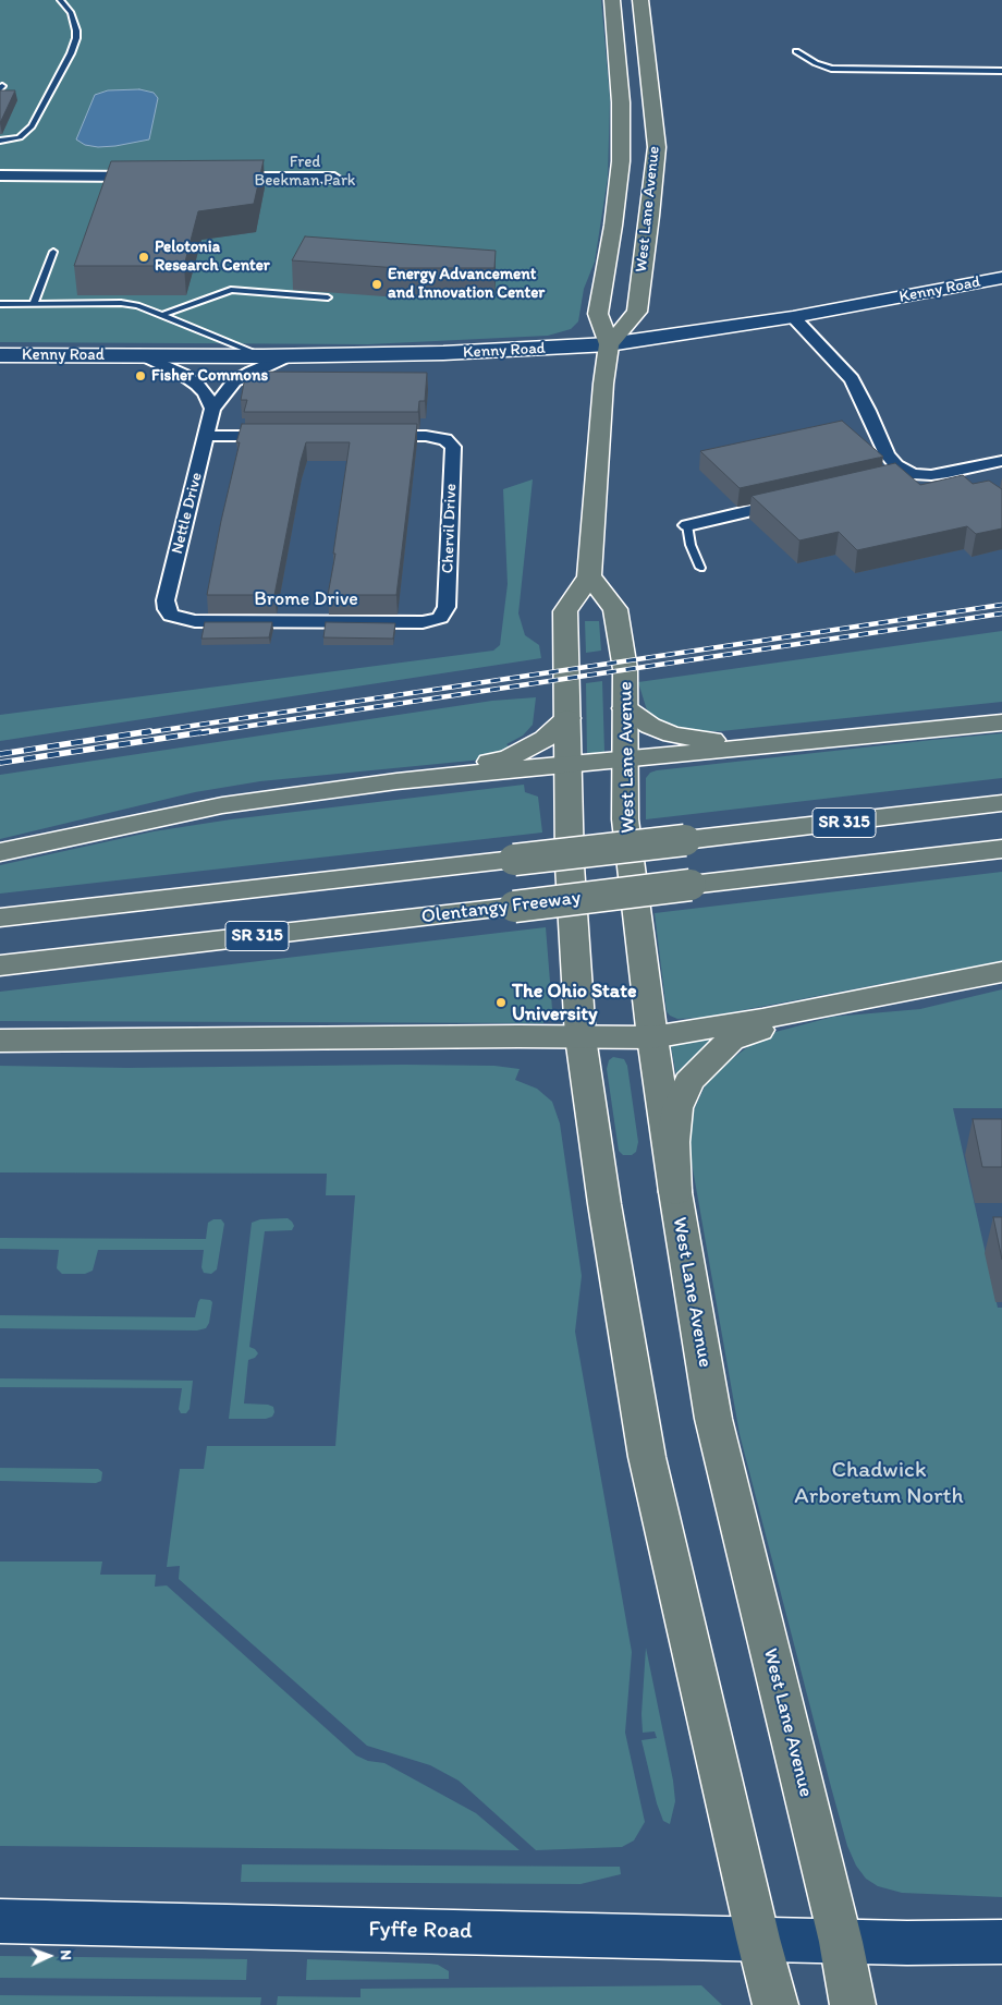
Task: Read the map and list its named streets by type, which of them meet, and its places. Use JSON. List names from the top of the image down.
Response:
{
  "streets": {
    "main road": ["West Lane Avenue", "SR 315", "Olentangy Freeway"],
    "street": [
      "Kenny Road",
      "Nettle Drive",
      "Chervil Drive",
      "Brome Drive",
      "Fyffe Road"
    ]
  },
  "crossings": [
    ["West Lane Avenue", "Kenny Road"],
    ["West Lane Avenue", "Fyffe Road"],
    ["Kenny Road", "Nettle Drive"],
    ["Nettle Drive", "Brome Drive"],
    ["Chervil Drive", "Brome Drive"]
  ],
  "parks": ["Fred Beekman Park", "Chadwick Arboretum North"],
  "places": [
    "Pelotonia Research Center",
    "Energy Advancement and Innovation Center",
    "Fisher Commons",
    "The Ohio State University"
  ],
  "north": "right"
}
